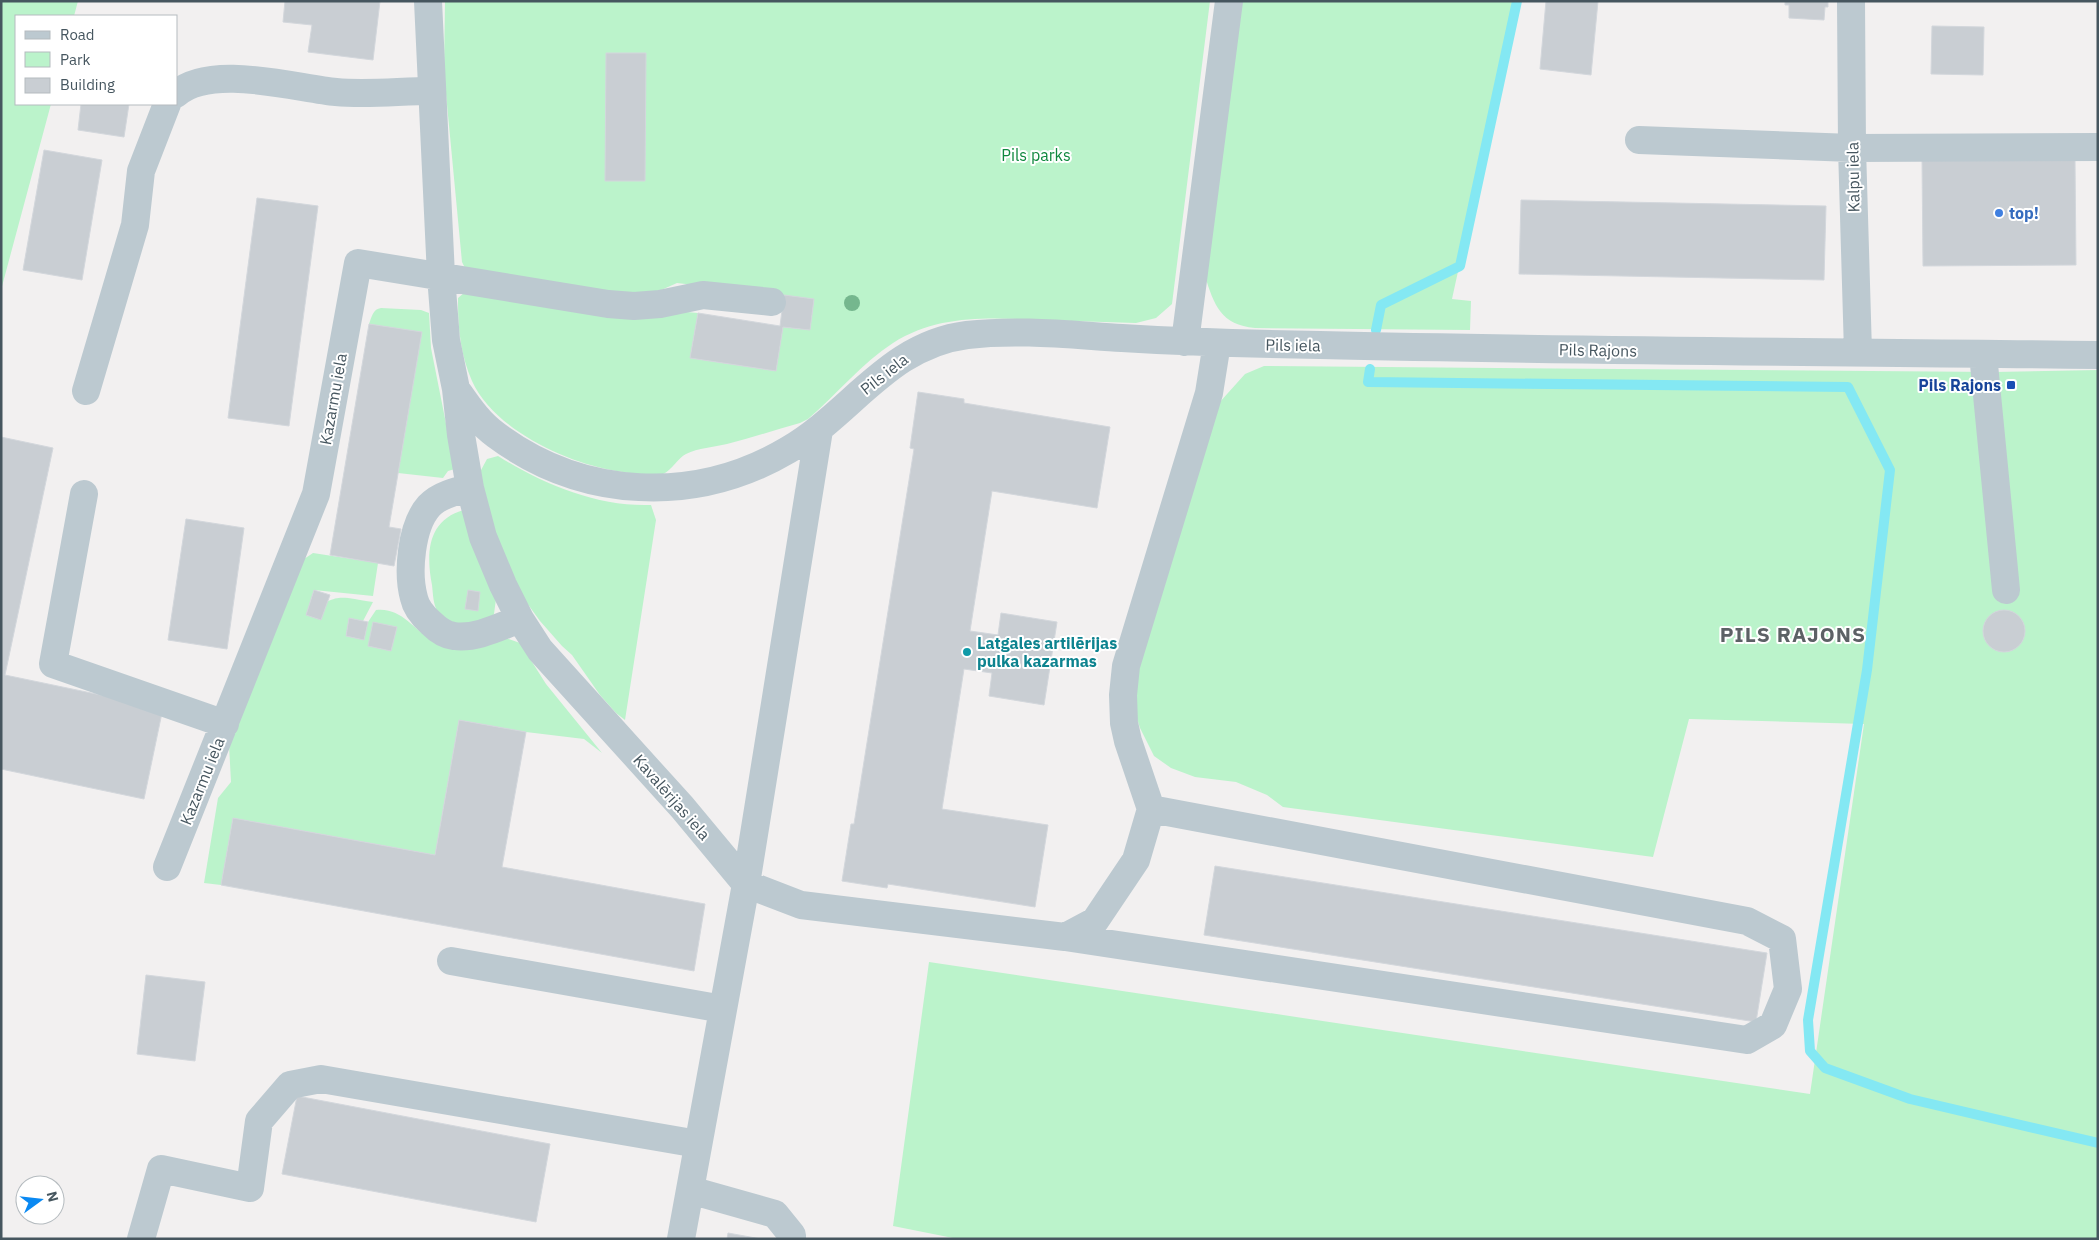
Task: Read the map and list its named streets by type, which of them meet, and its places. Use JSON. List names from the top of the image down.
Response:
{
  "streets": {
    "street": [
      "Kalpu iela",
      "Pils iela",
      "Pils Rajons",
      "Kazarmu iela",
      "Kavalērijas iela"
    ]
  },
  "crossings": [
    ["Kalpu iela", "Pils Rajons"],
    ["Pils iela", "Pils Rajons"],
    ["Pils iela", "Kavalērijas iela"],
    ["Kazarmu iela", "Kavalērijas iela"]
  ],
  "districts": ["PILS RAJONS"],
  "parks": ["Pils parks"],
  "places": {
    "other": ["top!", "Latgales artilērijas pulka kazarmas"],
    "transit": ["Pils Rajons"]
  },
  "legend": ["Road", "Park", "Building"],
  "north": "right"
}
